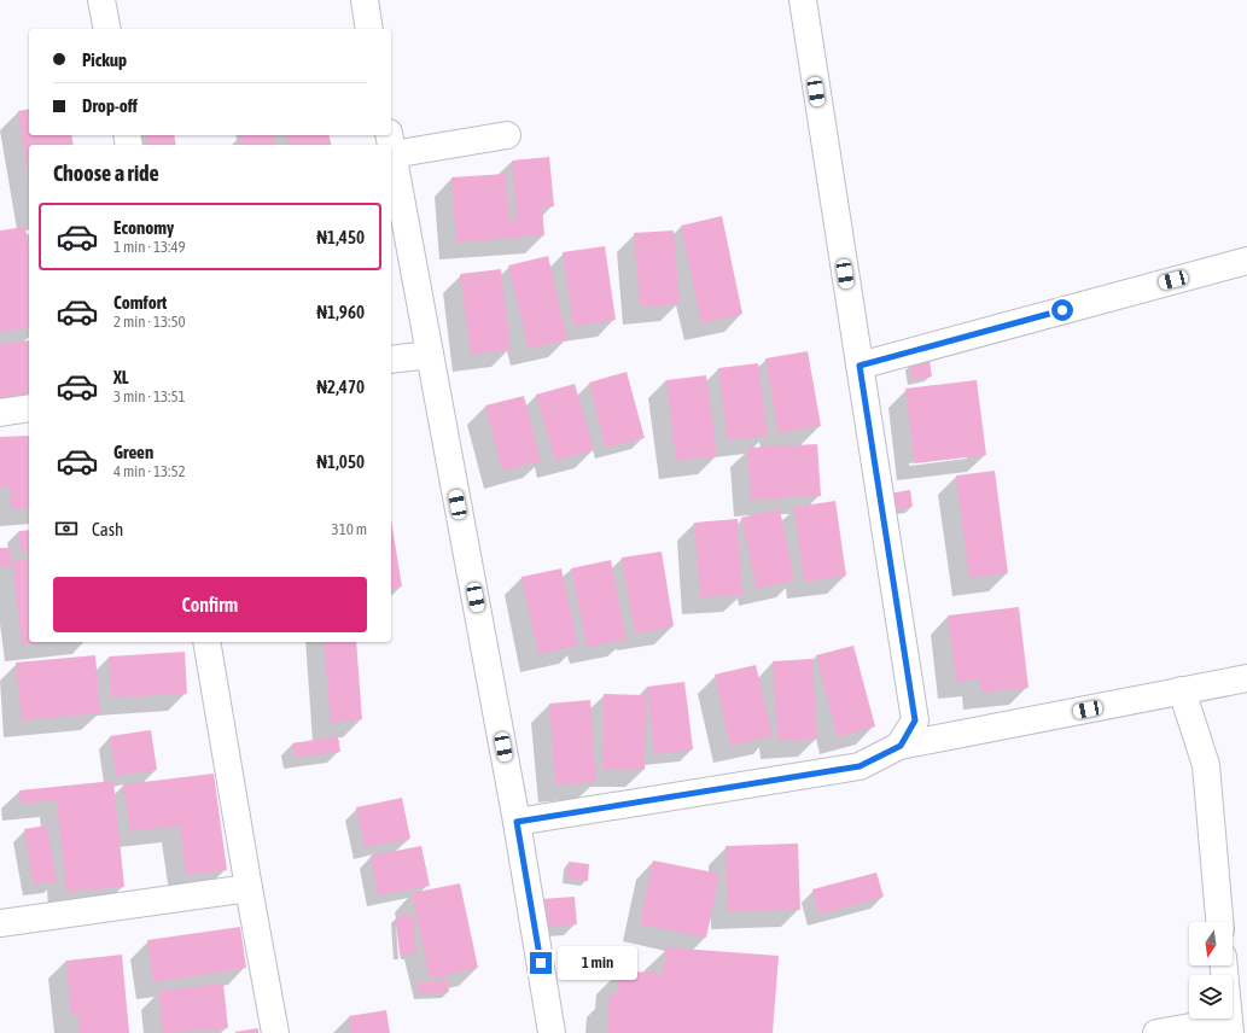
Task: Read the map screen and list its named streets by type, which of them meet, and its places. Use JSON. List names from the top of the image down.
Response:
{
  "north": "bottom",
  "page": {
    "banner": ["Pickup", "Drop-off"],
    "heading": "Choose a ride",
    "list": [
      {
        "name": "Economy",
        "note": "1 min · 13:49",
        "value": "₦1,450"
      },
      {
        "name": "Comfort",
        "note": "2 min · 13:50",
        "value": "₦1,960"
      },
      {
        "name": "XL",
        "note": "3 min · 13:51",
        "value": "₦2,470"
      },
      {
        "name": "Green",
        "note": "4 min · 13:52",
        "value": "₦1,050"
      }
    ],
    "pay": ["Cash", "310 m"],
    "buttons": "Confirm",
    "bubble": "1 min"
  }
}
